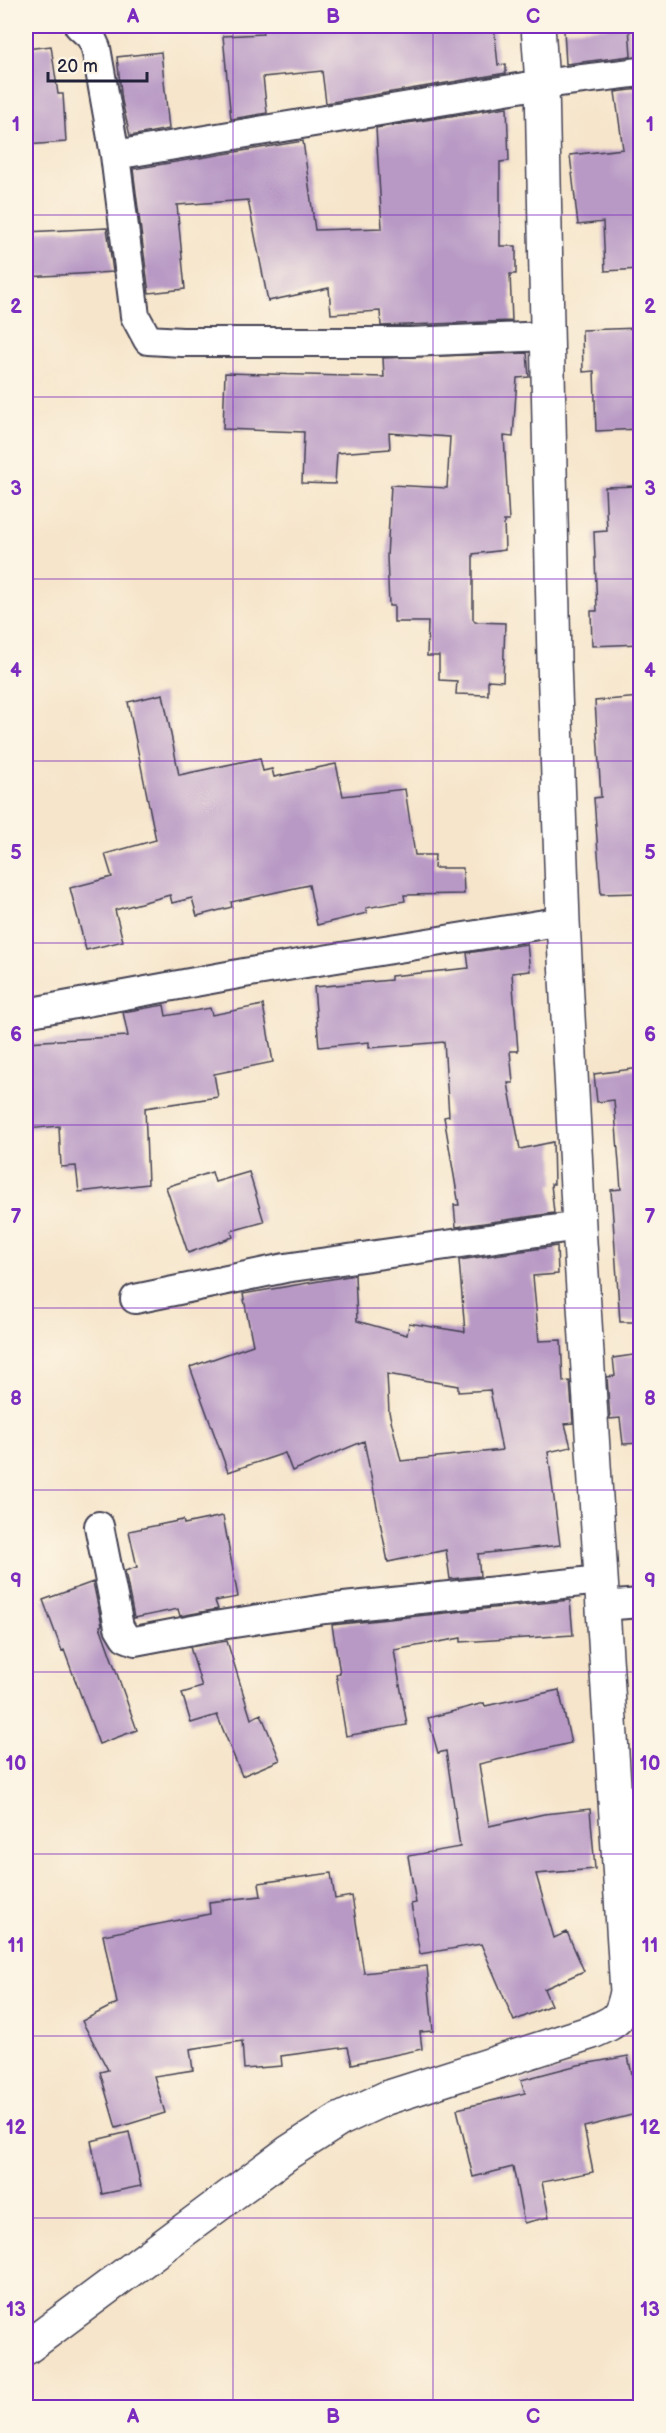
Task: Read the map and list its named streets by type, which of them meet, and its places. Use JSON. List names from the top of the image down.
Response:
{
  "scale_bar": "20 m",
  "grid": {
    "columns": ["A", "B", "C"],
    "rows": [
      "1",
      "2",
      "3",
      "4",
      "5",
      "6",
      "7",
      "8",
      "9",
      "10",
      "11",
      "12",
      "13"
    ]
  }
}
